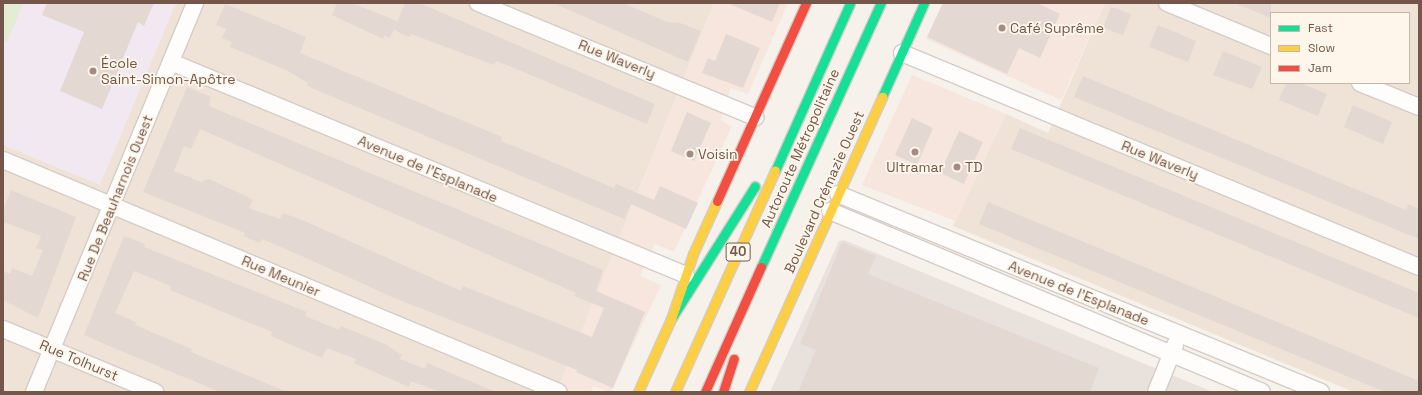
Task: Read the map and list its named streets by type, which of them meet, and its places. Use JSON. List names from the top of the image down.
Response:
{
  "streets": {
    "main road": ["Autoroute Métropolitaine", "Boulevard Crémazie Ouest", "40"],
    "street": [
      "Rue Waverly",
      "Avenue de l'Esplanade",
      "Rue De Beauharnois Ouest",
      "Rue Meunier",
      "Rue Tolhurst"
    ]
  },
  "crossings": [
    ["Rue Waverly", "Boulevard Crémazie Ouest"],
    ["Avenue de l'Esplanade", "Boulevard Crémazie Ouest"],
    ["Avenue de l'Esplanade", "Rue De Beauharnois Ouest"],
    ["Rue De Beauharnois Ouest", "Rue Meunier"],
    ["Rue De Beauharnois Ouest", "Rue Tolhurst"]
  ],
  "places": [
    "Café Suprême",
    "École Saint-Simon-Apôtre",
    "Ultramar",
    "Voisin",
    "TD"
  ],
  "legend": ["Fast", "Slow", "Jam"]
}
